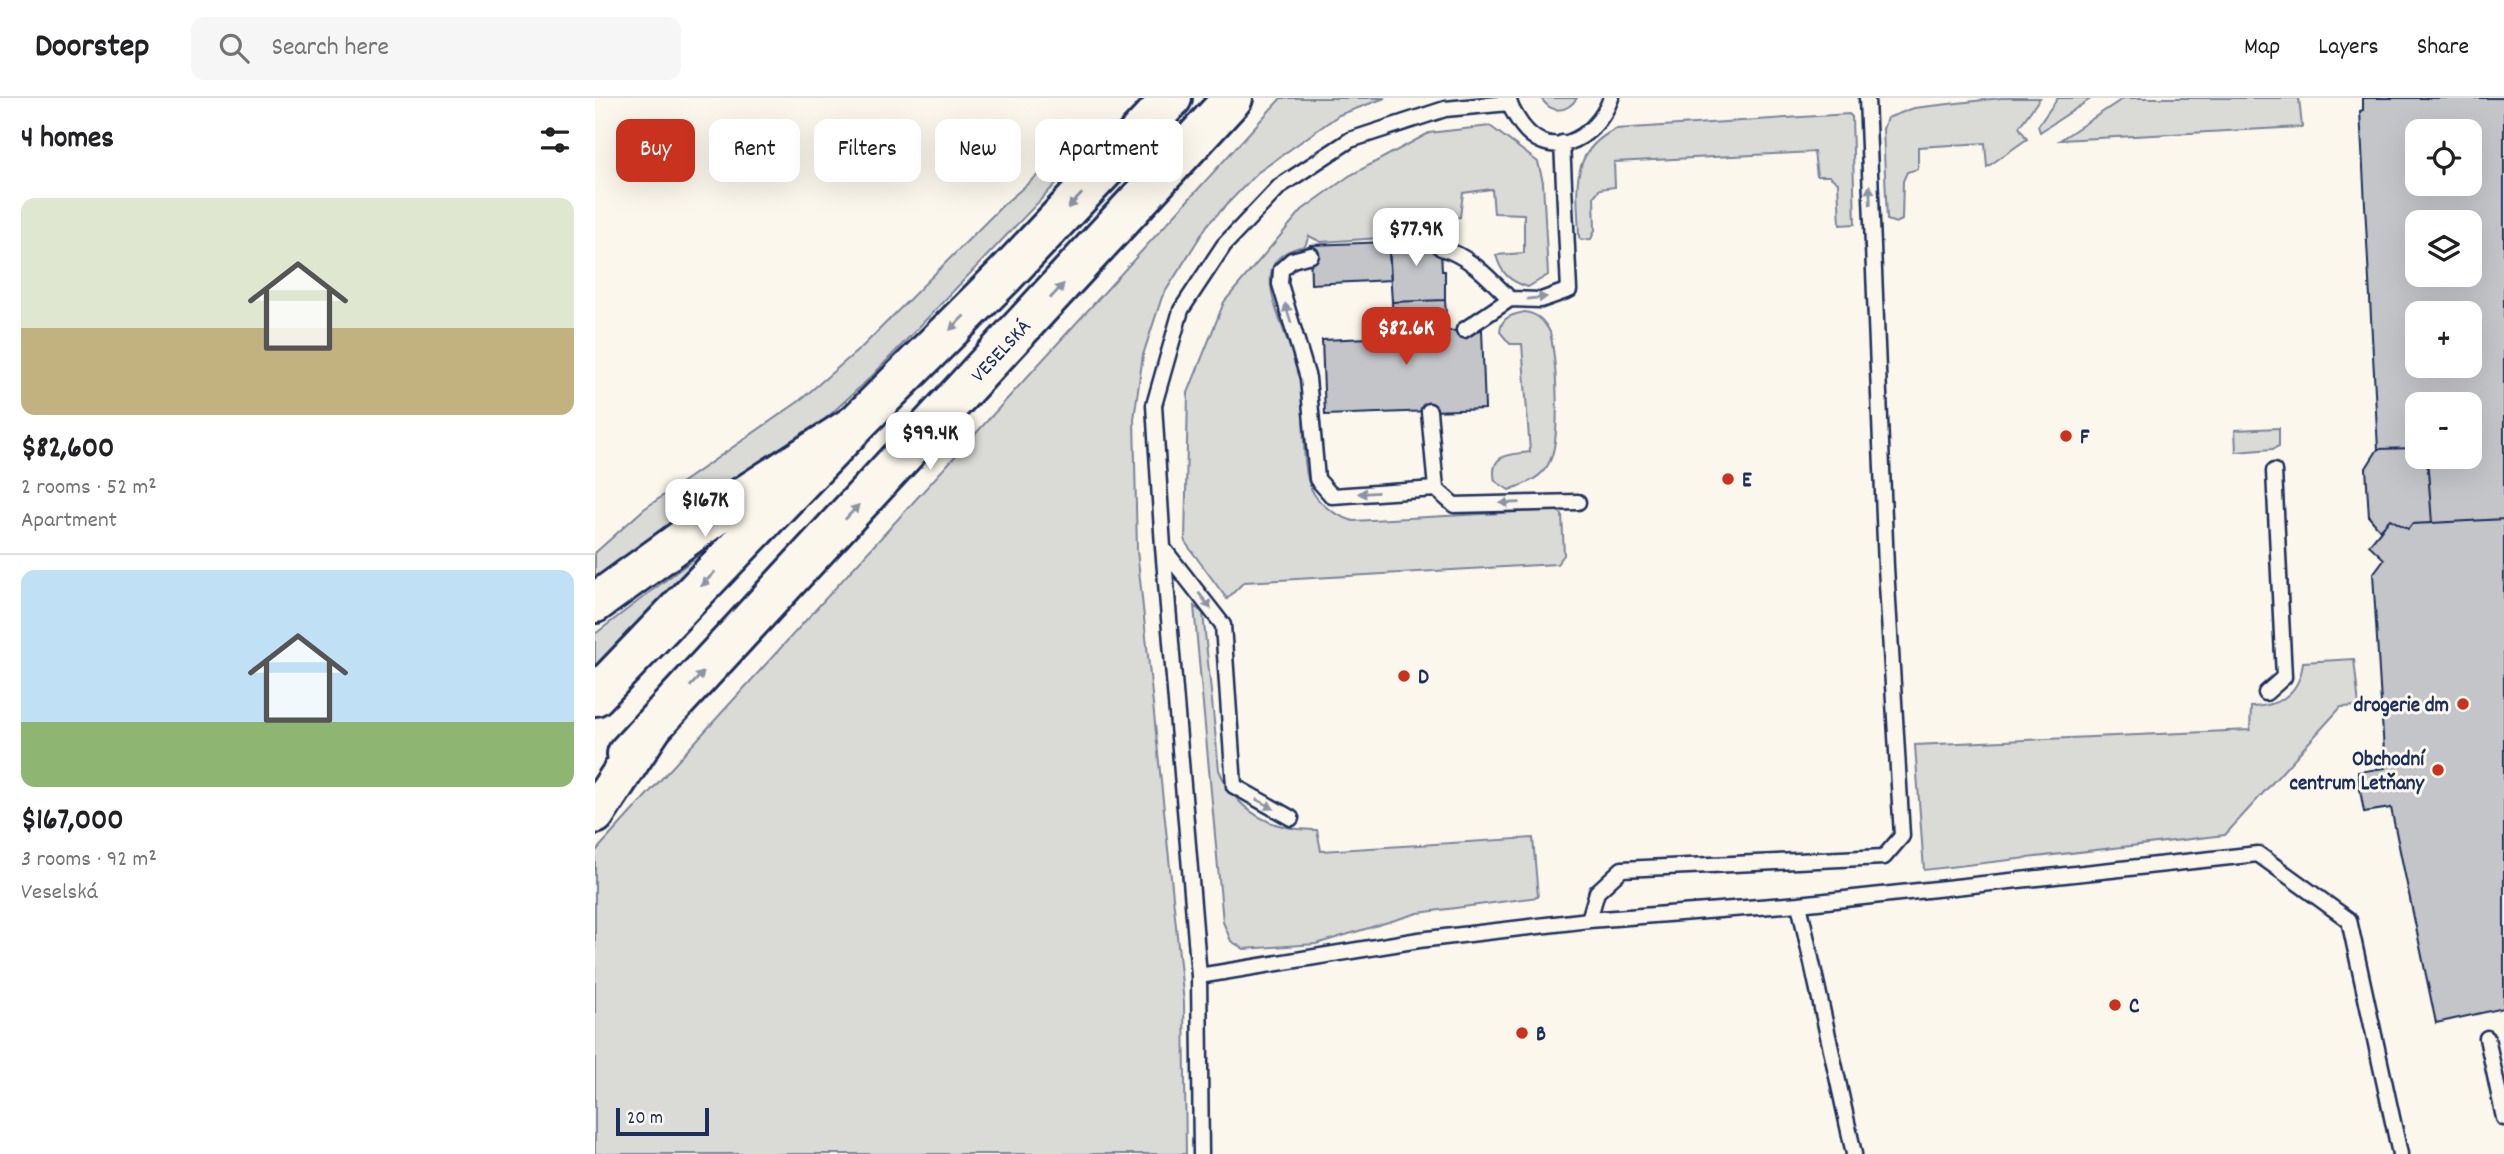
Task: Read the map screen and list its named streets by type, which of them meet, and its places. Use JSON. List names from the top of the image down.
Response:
{
  "streets": {
    "main road": ["VESELSKÁ"]
  },
  "places": [
    "F",
    "E",
    "D",
    "drogerie dm",
    "Obchodní centrum Letňany",
    "C",
    "B"
  ],
  "scale_bar": "20 m",
  "page": {
    "header": "Doorstep",
    "search": "Search here",
    "nav": ["Map", "Layers", "Share"],
    "heading": "4 homes",
    "map_buttons": ["+", "−"],
    "chip": [
      "Buy",
      "Rent",
      "Filters",
      "New",
      "Apartment"
    ],
    "list": [
      {
        "name": "$82,600",
        "note": "2 rooms · 52 m² · Apartment"
      },
      {
        "name": "$167,000",
        "note": "3 rooms · 92 m² · Veselská"
      }
    ],
    "price": [
      "$77.9K",
      "$82.6K",
      "$99.4K",
      "$167K"
    ],
    "scale": "20 m"
  }
}
